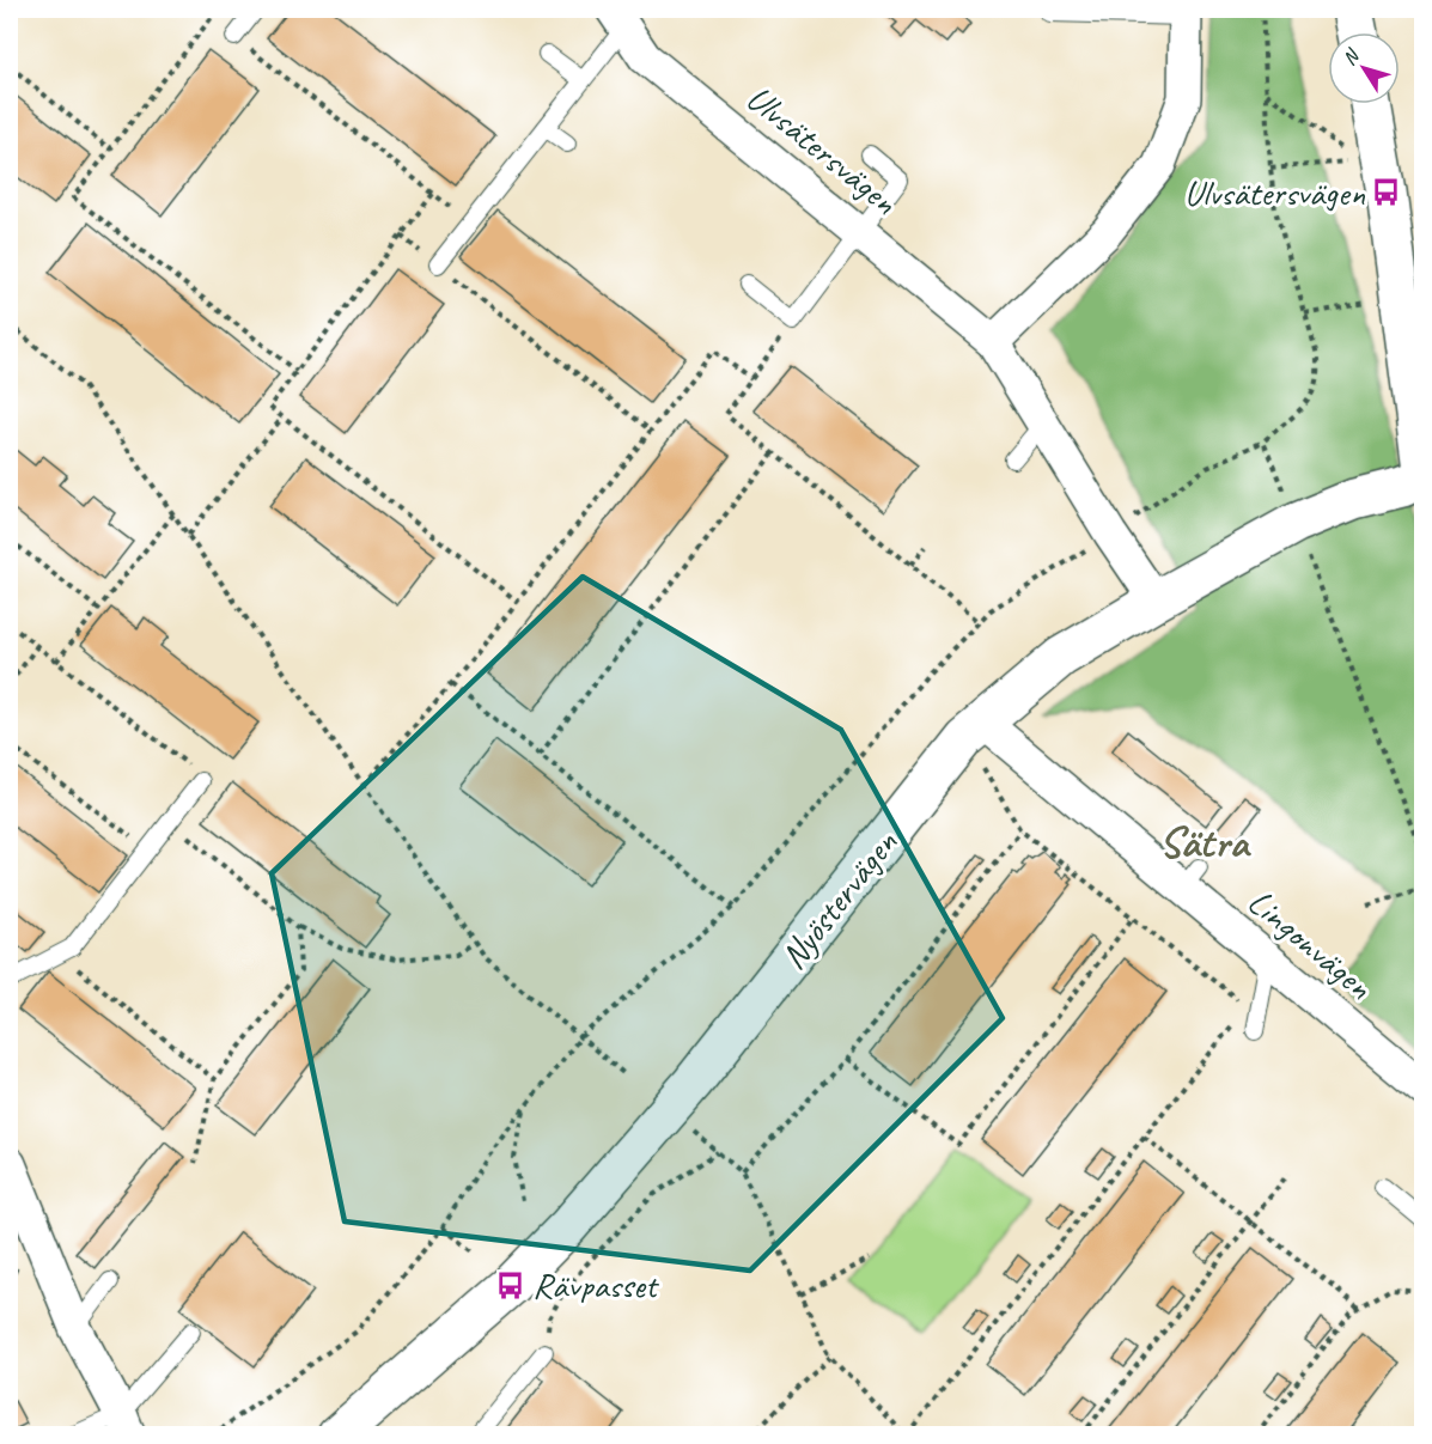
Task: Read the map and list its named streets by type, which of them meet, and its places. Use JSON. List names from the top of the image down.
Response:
{
  "streets": {
    "street": ["Ulvsätersvägen", "Nyöstervägen", "Lingonvägen"]
  },
  "crossings": [
    ["Ulvsätersvägen", "Nyöstervägen"],
    ["Nyöstervägen", "Lingonvägen"]
  ],
  "districts": ["Sätra"],
  "places": {
    "bus stop": ["Ulvsätersvägen", "Rävpasset"]
  },
  "north": "top left"
}
